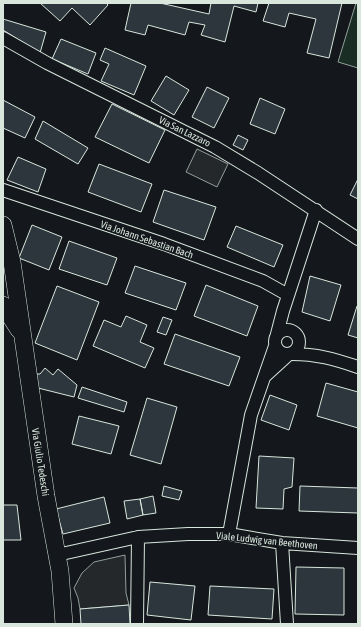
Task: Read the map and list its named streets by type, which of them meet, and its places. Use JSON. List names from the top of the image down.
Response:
{
  "streets": {
    "street": [
      "Via San Lazzaro",
      "Via Johann Sebastian Bach",
      "Via Giulio Tedeschi",
      "Viale Ludwig van Beethoven"
    ]
  },
  "crossings": [
    ["Via Giulio Tedeschi", "Viale Ludwig van Beethoven"]
  ]
}
